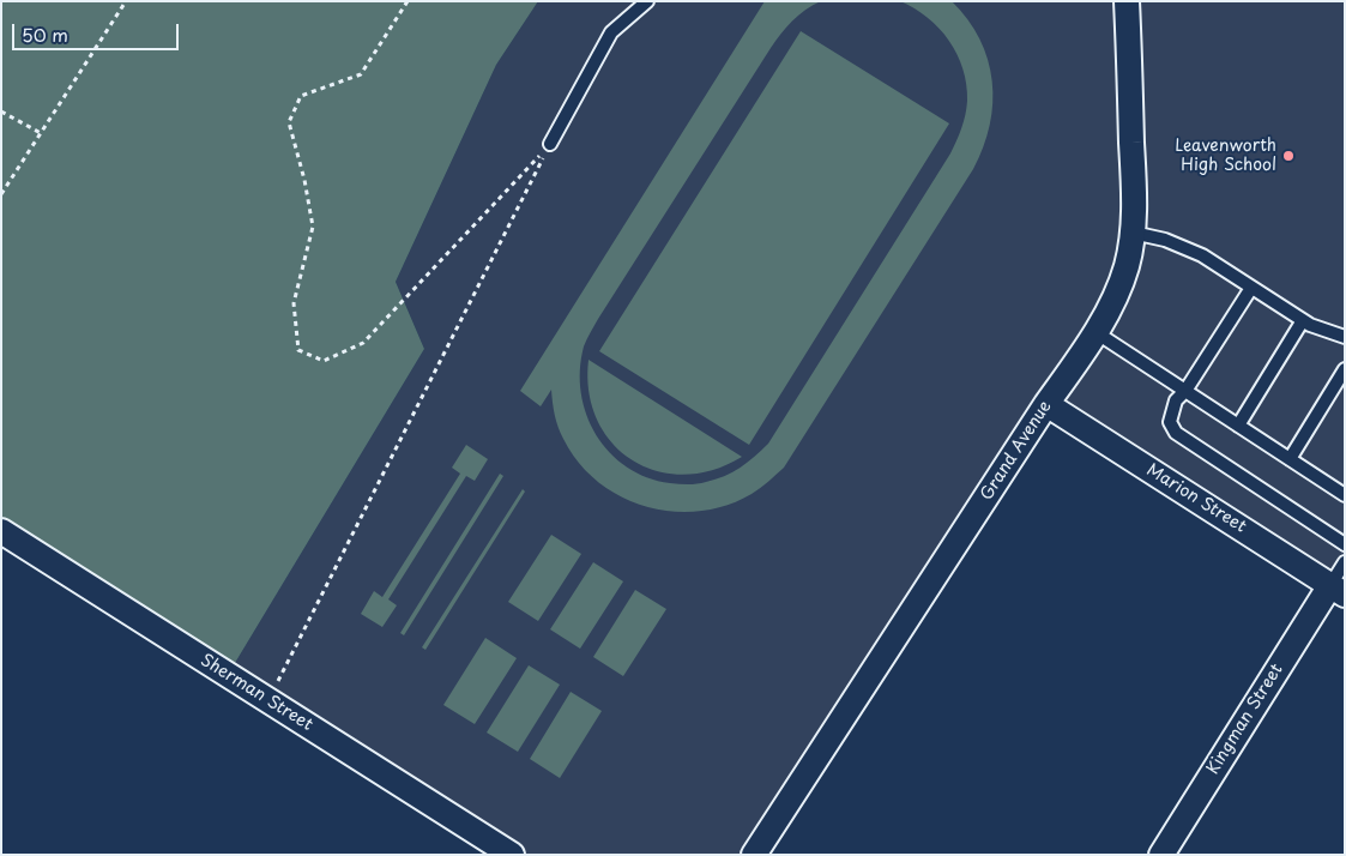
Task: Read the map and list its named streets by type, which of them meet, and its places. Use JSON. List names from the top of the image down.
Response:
{
  "streets": {
    "street": [
      "Grand Avenue",
      "Marion Street",
      "Sherman Street",
      "Kingman Street"
    ]
  },
  "crossings": [
    ["Grand Avenue", "Marion Street"],
    ["Marion Street", "Kingman Street"]
  ],
  "places": ["Leavenworth High School"],
  "scale_bar": "50 m"
}
